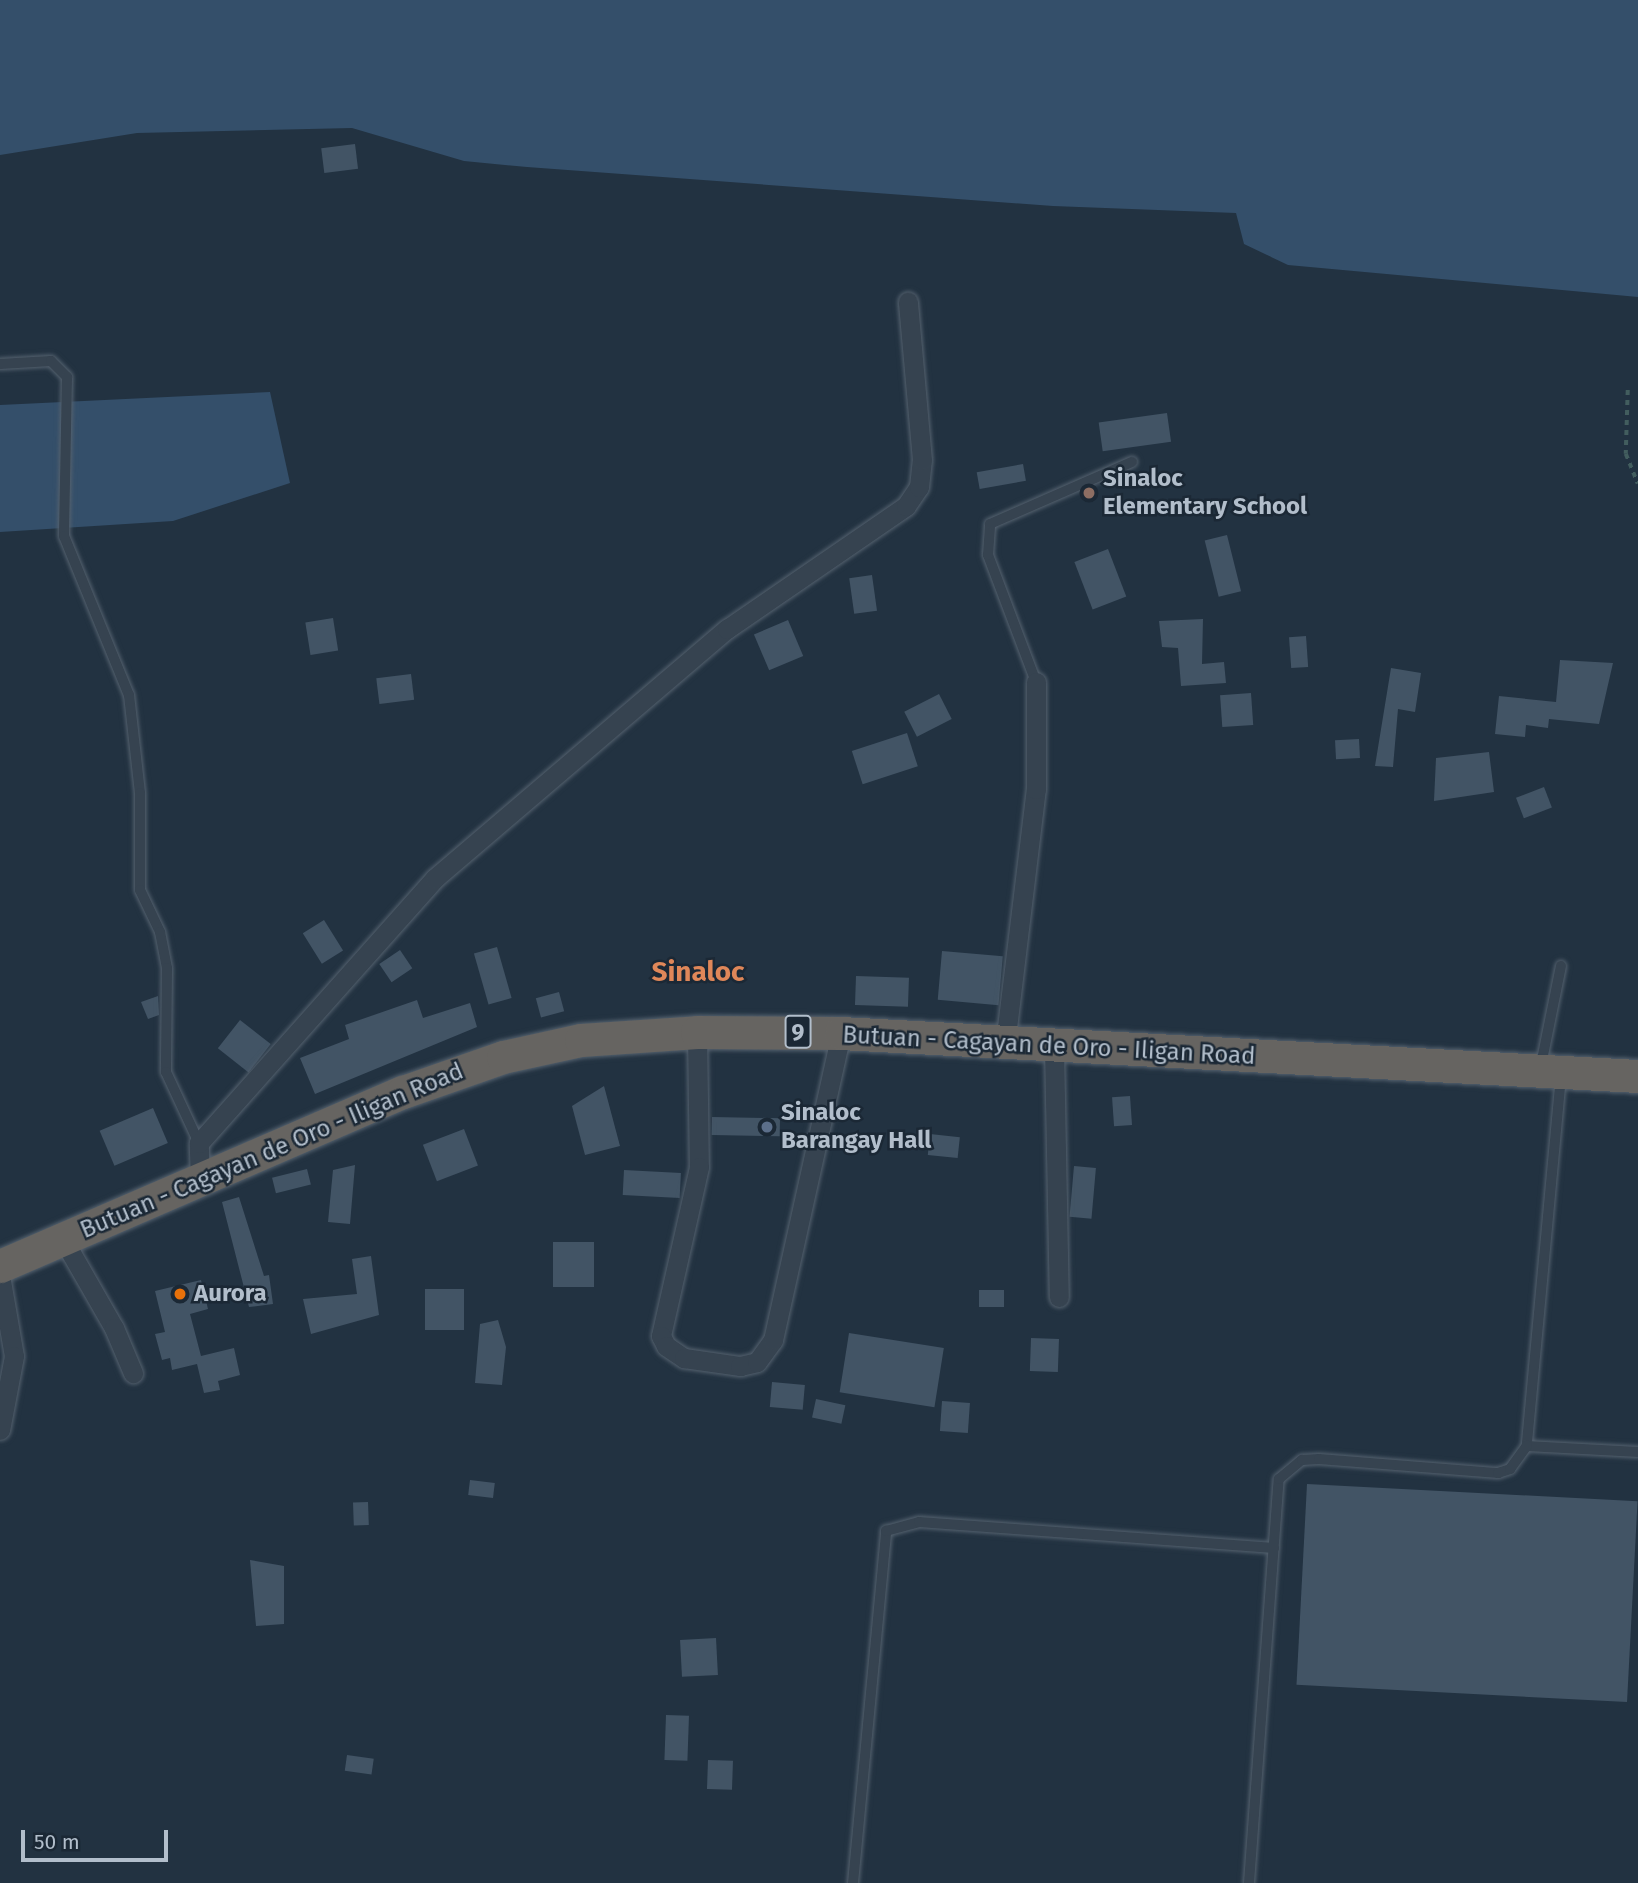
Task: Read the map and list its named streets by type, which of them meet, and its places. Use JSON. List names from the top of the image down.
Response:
{
  "streets": {
    "highway": ["9", "Butuan - Cagayan de Oro - Iligan Road"]
  },
  "districts": ["Sinaloc"],
  "places": ["Sinaloc Elementary School", "Sinaloc Barangay Hall", "Aurora"],
  "scale_bar": "50 m"
}
